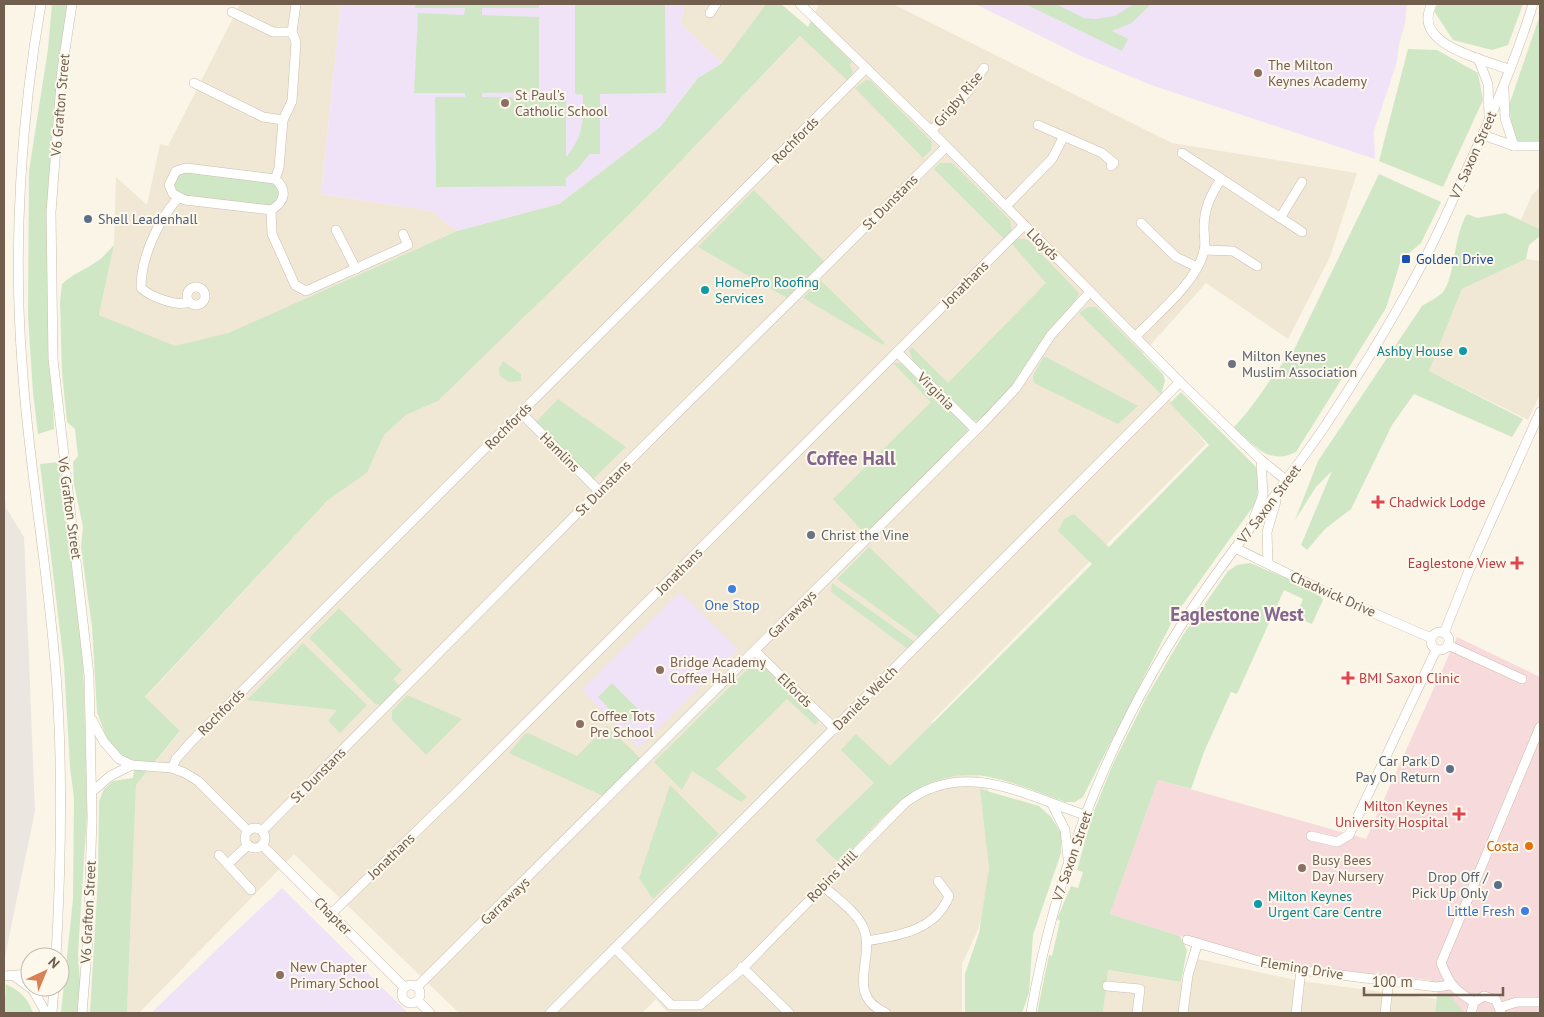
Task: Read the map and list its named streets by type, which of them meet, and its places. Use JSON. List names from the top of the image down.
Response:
{
  "streets": {
    "street": [
      "Grigby Rise",
      "V6 Grafton Street",
      "Rochfords",
      "V7 Saxon Street",
      "St Dunstans",
      "Lloyds",
      "Jonathans",
      "Virginia",
      "Hamlins",
      "Chadwick Drive",
      "Garraways",
      "Elfords",
      "Daniels Welch",
      "Robins Hill",
      "Chapter",
      "Fleming Drive"
    ]
  },
  "crossings": [
    ["Grigby Rise", "Lloyds"],
    ["Rochfords", "Lloyds"],
    ["Rochfords", "Hamlins"],
    ["V7 Saxon Street", "Lloyds"],
    ["V7 Saxon Street", "Chadwick Drive"],
    ["V7 Saxon Street", "Robins Hill"],
    ["St Dunstans", "Lloyds"],
    ["St Dunstans", "Hamlins"],
    ["St Dunstans", "Chapter"],
    ["Lloyds", "Jonathans"],
    ["Lloyds", "Garraways"],
    ["Lloyds", "Daniels Welch"],
    ["Jonathans", "Virginia"],
    ["Jonathans", "Chapter"],
    ["Virginia", "Garraways"],
    ["Garraways", "Elfords"],
    ["Garraways", "Chapter"],
    ["Elfords", "Daniels Welch"],
    ["Daniels Welch", "Robins Hill"]
  ],
  "districts": ["Coffee Hall", "Eaglestone West"],
  "places": {
    "other": [
      "The Milton Keynes Academy",
      "St Paul's Catholic School",
      "Shell Leadenhall",
      "HomePro Roofing Services",
      "Ashby House",
      "Milton Keynes Muslim Association",
      "Christ the Vine",
      "One Stop",
      "Bridge Academy Coffee Hall",
      "Coffee Tots Pre School",
      "Car Park D Pay On Return",
      "Costa",
      "Busy Bees Day Nursery",
      "Drop Off / Pick Up Only",
      "Milton Keynes Urgent Care Centre",
      "Little Fresh",
      "New Chapter Primary School"
    ],
    "transit": ["Golden Drive"],
    "health": [
      "Chadwick Lodge",
      "Eaglestone View",
      "BMI Saxon Clinic",
      "Milton Keynes University Hospital"
    ]
  },
  "scale_bar": "100 m",
  "north": "top right"
}
